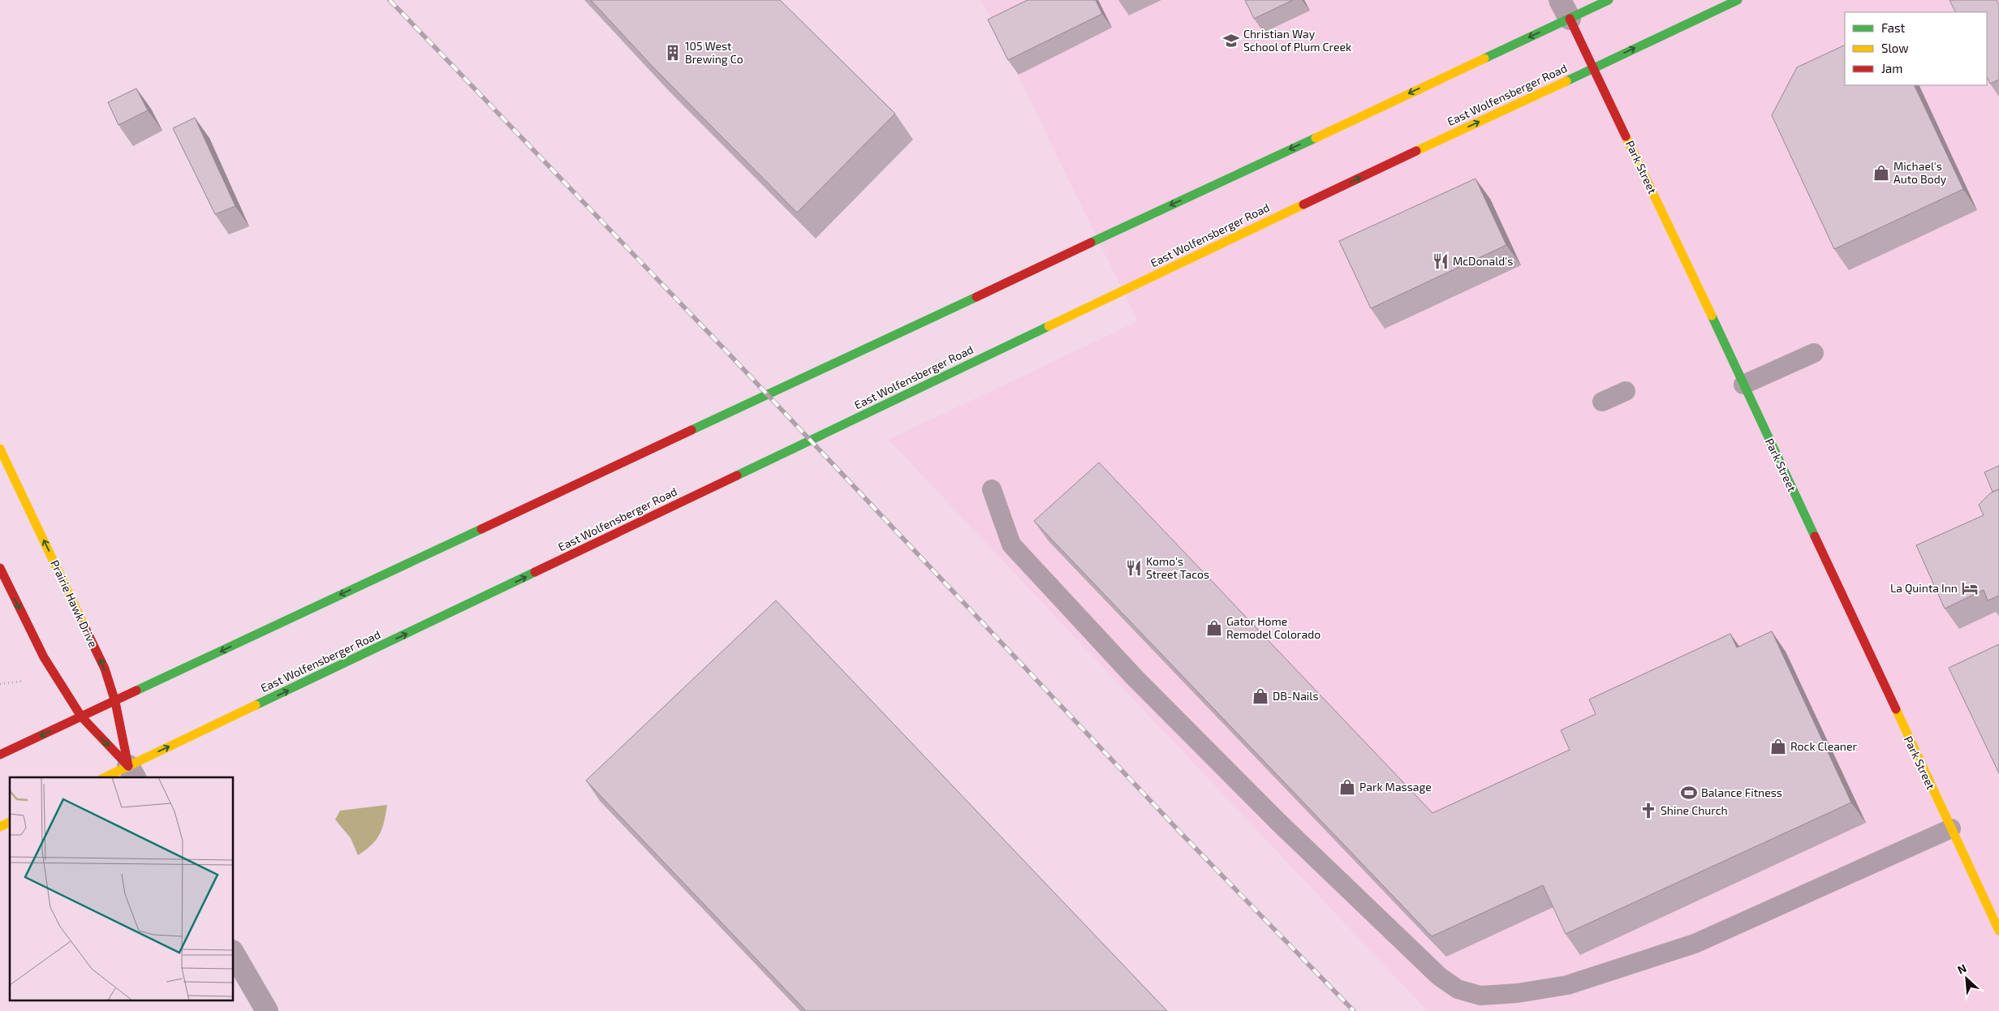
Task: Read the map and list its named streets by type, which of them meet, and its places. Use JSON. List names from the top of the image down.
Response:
{
  "streets": {
    "main road": ["East Wolfensberger Road", "Park Street", "Prairie Hawk Drive"]
  },
  "crossings": [
    ["East Wolfensberger Road", "Park Street"],
    ["East Wolfensberger Road", "Prairie Hawk Drive"]
  ],
  "places": {
    "school or university": ["Christian Way School of Plum Creek"],
    "building": ["105 West Brewing Co"],
    "shop": [
      "Michael's Auto Body",
      "Gator Home Remodel Colorado",
      "DB-Nails",
      "Rock Cleaner",
      "Park Massage"
    ],
    "restaurant": ["McDonald's", "Komo's Street Tacos"],
    "hotel": ["La Quinta Inn"],
    "sports": ["Balance Fitness"],
    "church": ["Shine Church"]
  },
  "legend": ["Fast", "Slow", "Jam"],
  "north": "top left"
}
